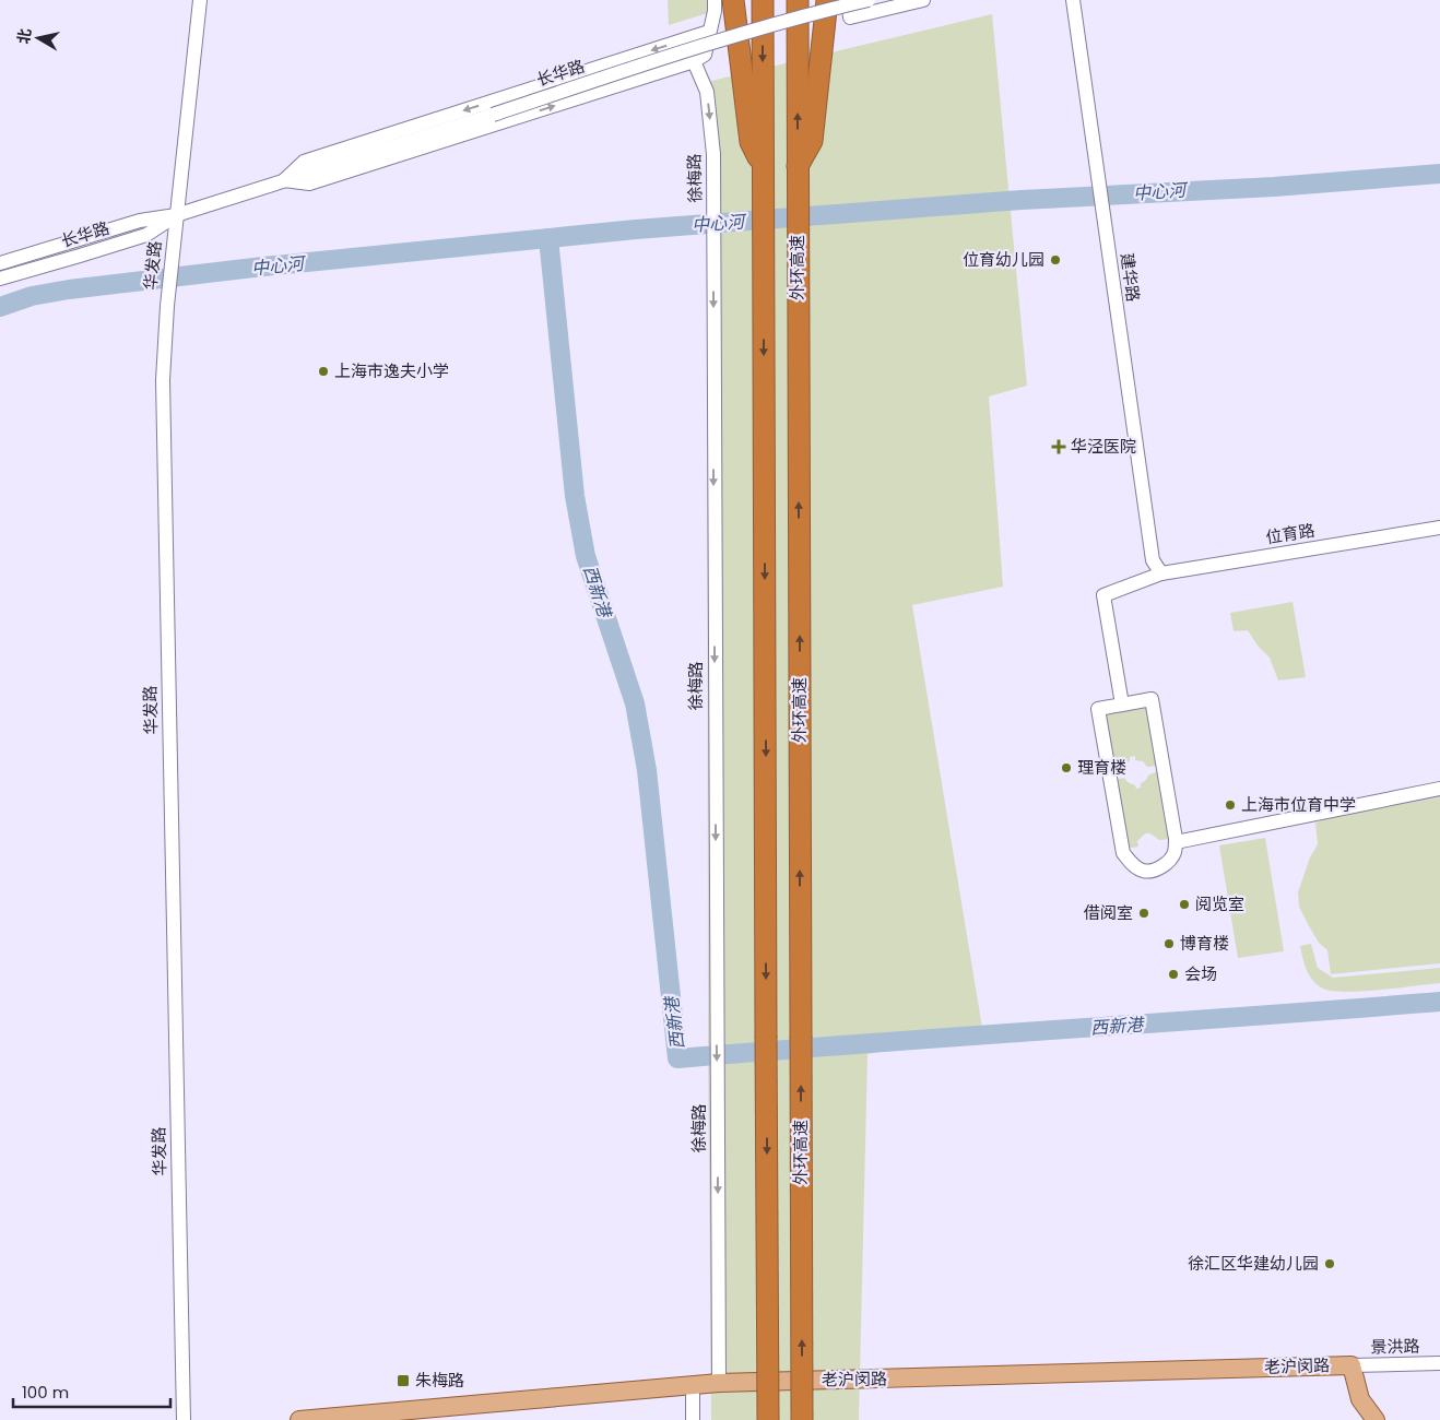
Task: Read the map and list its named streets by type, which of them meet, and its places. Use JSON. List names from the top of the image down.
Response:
{
  "streets": {
    "highway": ["外环高速"],
    "main road": ["老沪闵路"],
    "street": [
      "长华路",
      "徐梅路",
      "华发路",
      "建华路",
      "位育路",
      "景洪路"
    ]
  },
  "crossings": [
    ["长华路", "徐梅路"],
    ["长华路", "华发路"],
    ["徐梅路", "老沪闵路"],
    ["建华路", "位育路"],
    ["景洪路", "老沪闵路"]
  ],
  "one_way": ["徐梅路"],
  "water": ["中心河", "西新港"],
  "places": {
    "other": [
      "位育幼儿园",
      "上海市逸夫小学",
      "理育楼",
      "上海市位育中学",
      "阅览室",
      "借阅室",
      "博育楼",
      "会场",
      "徐汇区华建幼儿园"
    ],
    "health": ["华泾医院"],
    "transit": ["朱梅路"]
  },
  "scale_bar": "100 m",
  "north": "left"
}
